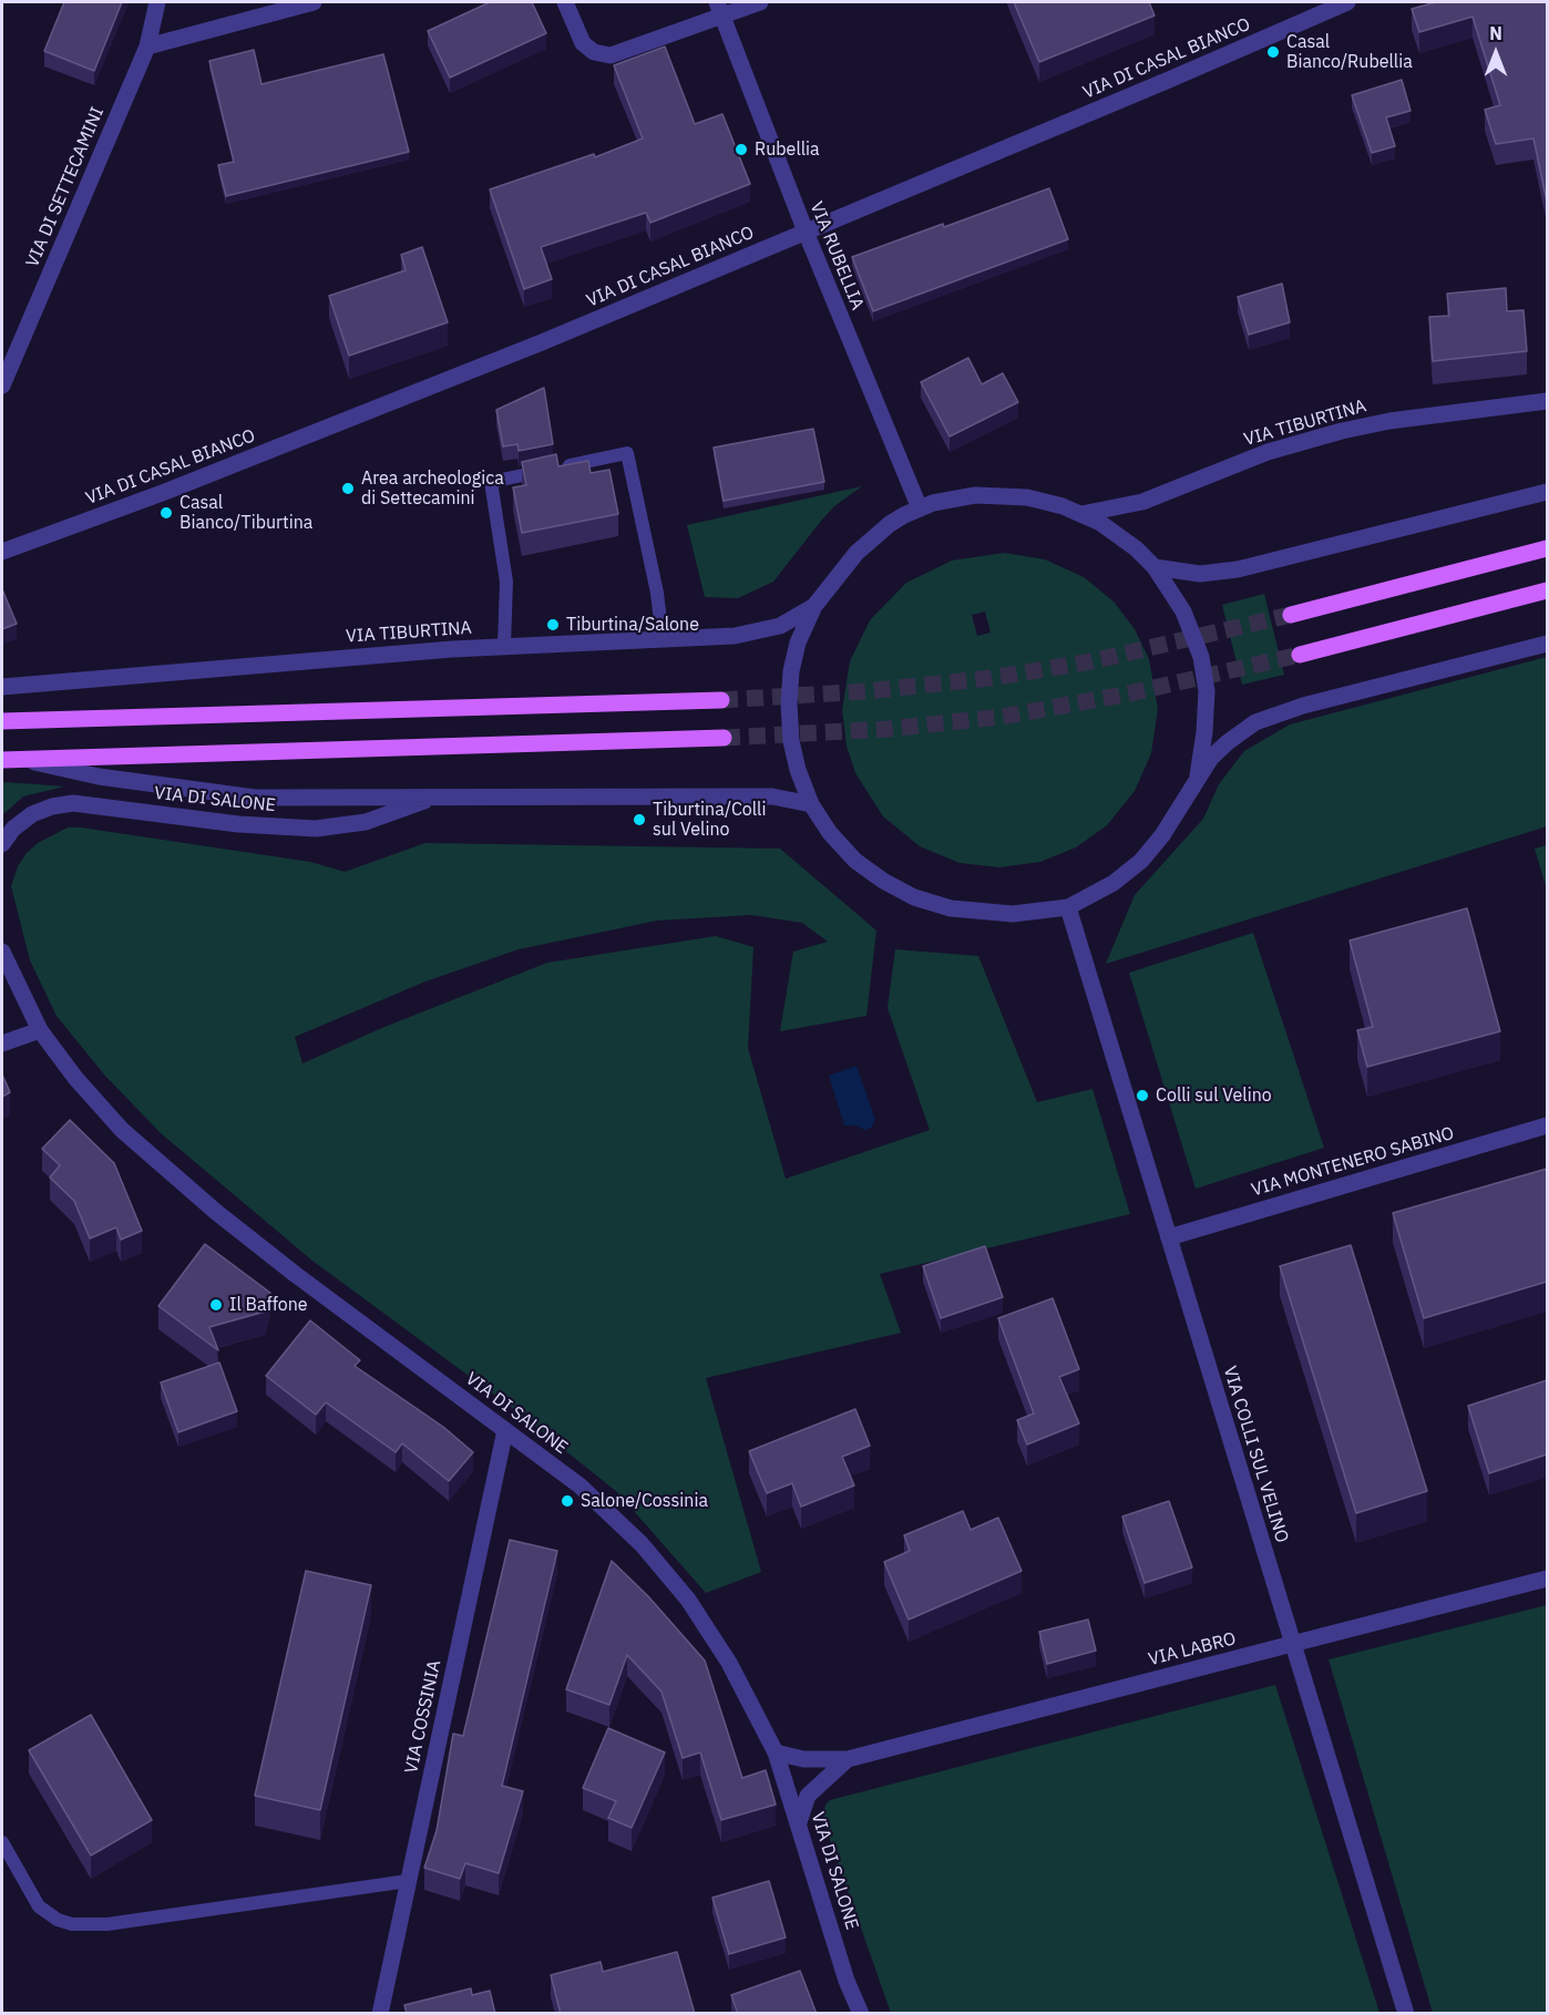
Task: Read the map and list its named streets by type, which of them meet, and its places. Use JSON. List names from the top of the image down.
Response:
{
  "streets": {
    "street": [
      "VIA DI CASAL BIANCO",
      "VIA DI SETTECAMINI",
      "VIA RUBELLIA",
      "VIA TIBURTINA",
      "VIA DI SALONE",
      "VIA MONTENERO SABINO",
      "VIA COLLI SUL VELINO",
      "VIA LABRO",
      "VIA COSSINIA"
    ]
  },
  "crossings": [
    ["VIA DI CASAL BIANCO", "VIA RUBELLIA"],
    ["VIA RUBELLIA", "VIA TIBURTINA"],
    ["VIA TIBURTINA", "VIA COLLI SUL VELINO"],
    ["VIA DI SALONE", "VIA LABRO"],
    ["VIA DI SALONE", "VIA COSSINIA"],
    ["VIA MONTENERO SABINO", "VIA COLLI SUL VELINO"],
    ["VIA COLLI SUL VELINO", "VIA LABRO"]
  ],
  "places": [
    "Casal Bianco/Rubellia",
    "Rubellia",
    "Area archeologica di Settecamini",
    "Casal Bianco/Tiburtina",
    "Tiburtina/Salone",
    "Tiburtina/Colli sul Velino",
    "Colli sul Velino",
    "Il Baffone",
    "Salone/Cossinia"
  ],
  "north": "top"
}
